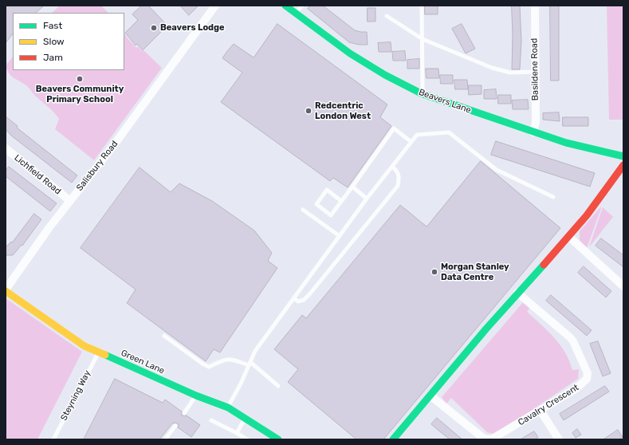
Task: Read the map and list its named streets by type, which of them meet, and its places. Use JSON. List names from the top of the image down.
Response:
{
  "streets": {
    "street": [
      "Basildene Road",
      "Beavers Lane",
      "Salisbury Road",
      "Lichfield Road",
      "Green Lane",
      "Cavalry Crescent"
    ],
    "lane": ["Steyning Way"]
  },
  "crossings": [
    ["Basildene Road", "Beavers Lane"],
    ["Salisbury Road", "Lichfield Road"],
    ["Salisbury Road", "Green Lane"],
    ["Green Lane", "Steyning Way"]
  ],
  "places": [
    "Beavers Lodge",
    "Beavers Community Primary School",
    "Redcentric London West",
    "Morgan Stanley Data Centre"
  ],
  "legend": ["Fast", "Slow", "Jam"]
}
